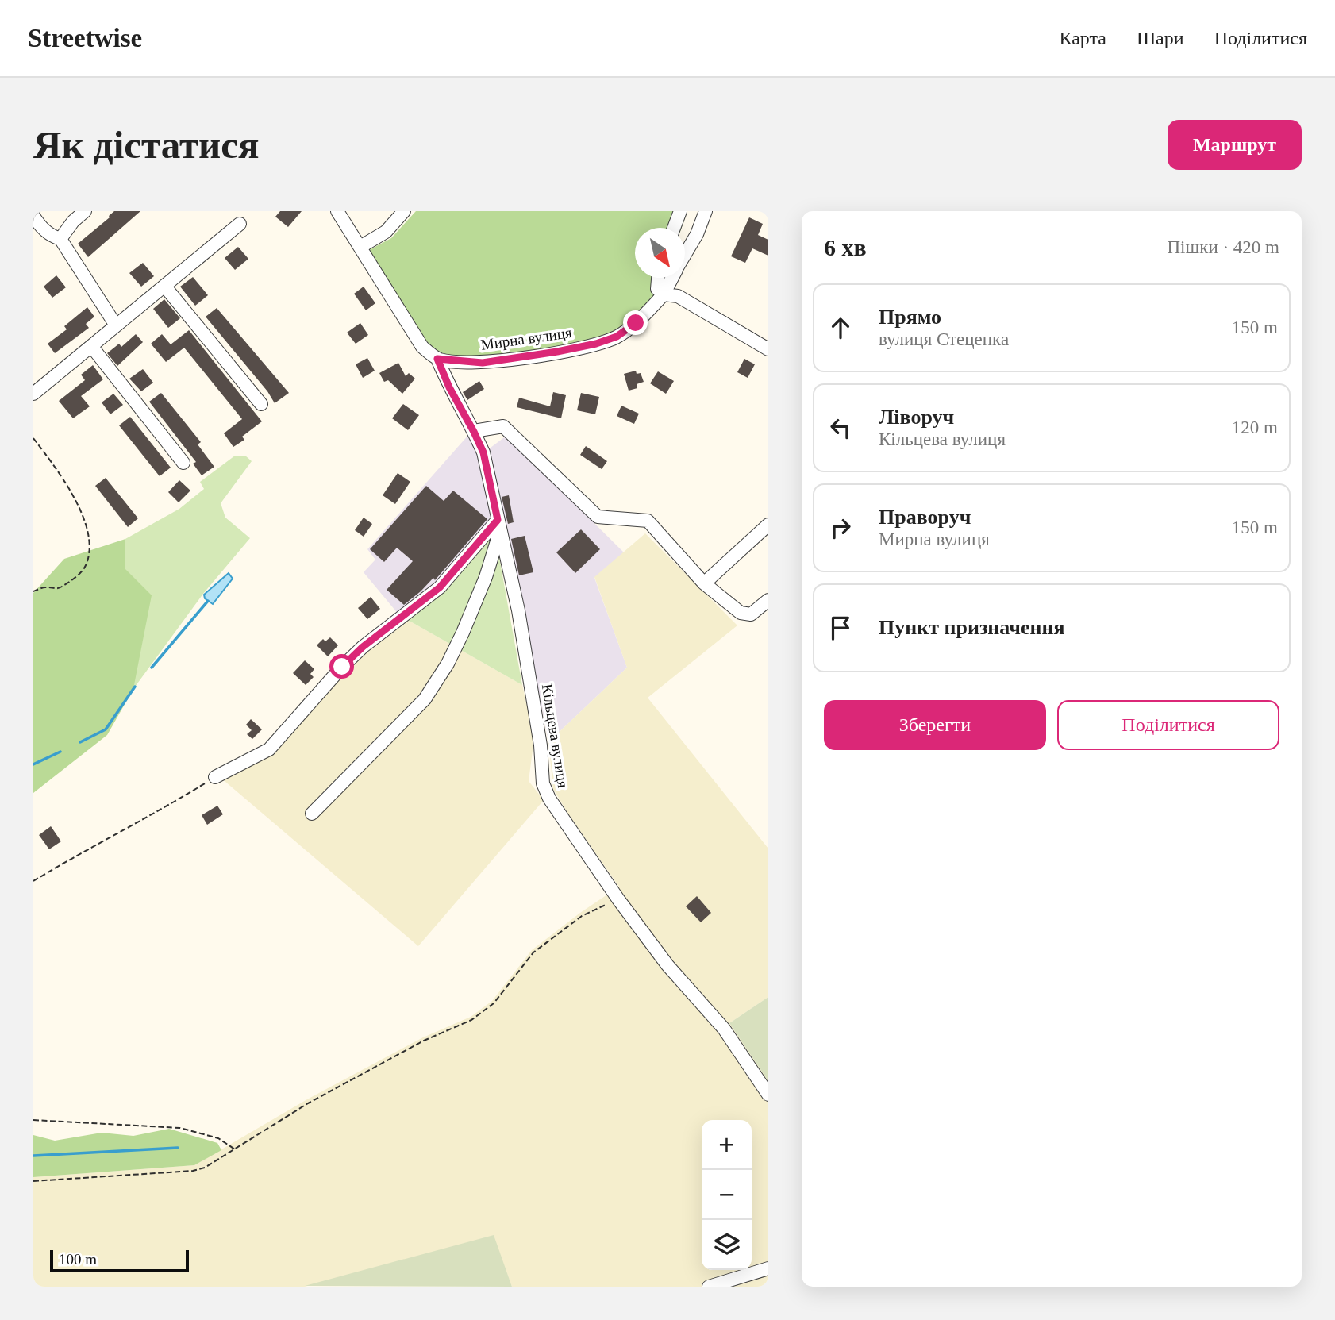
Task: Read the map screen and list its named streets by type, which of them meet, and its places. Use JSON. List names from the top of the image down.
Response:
{
  "streets": {
    "street": ["Мирна вулиця", "Кільцева вулиця"]
  },
  "crossings": [
    ["Мирна вулиця", "Кільцева вулиця"]
  ],
  "scale_bar": "100 m",
  "north": "bottom right",
  "page": {
    "header": "Streetwise",
    "nav": ["Карта", "Шари", "Поділитися"],
    "buttons": [
      "Маршрут",
      ["Зберегти", "Поділитися"]
    ],
    "title": "Як дістатися",
    "heading": ["6 хв", "Пішки · 420 m"],
    "list": [
      ["Прямо", "вулиця Стеценка", "150 m"],
      ["Ліворуч", "Кільцева вулиця", "120 m"],
      ["Праворуч", "Мирна вулиця", "150 m"],
      "Пункт призначення"
    ],
    "map_buttons": ["+", "−"],
    "scale": "100 m"
  }
}
